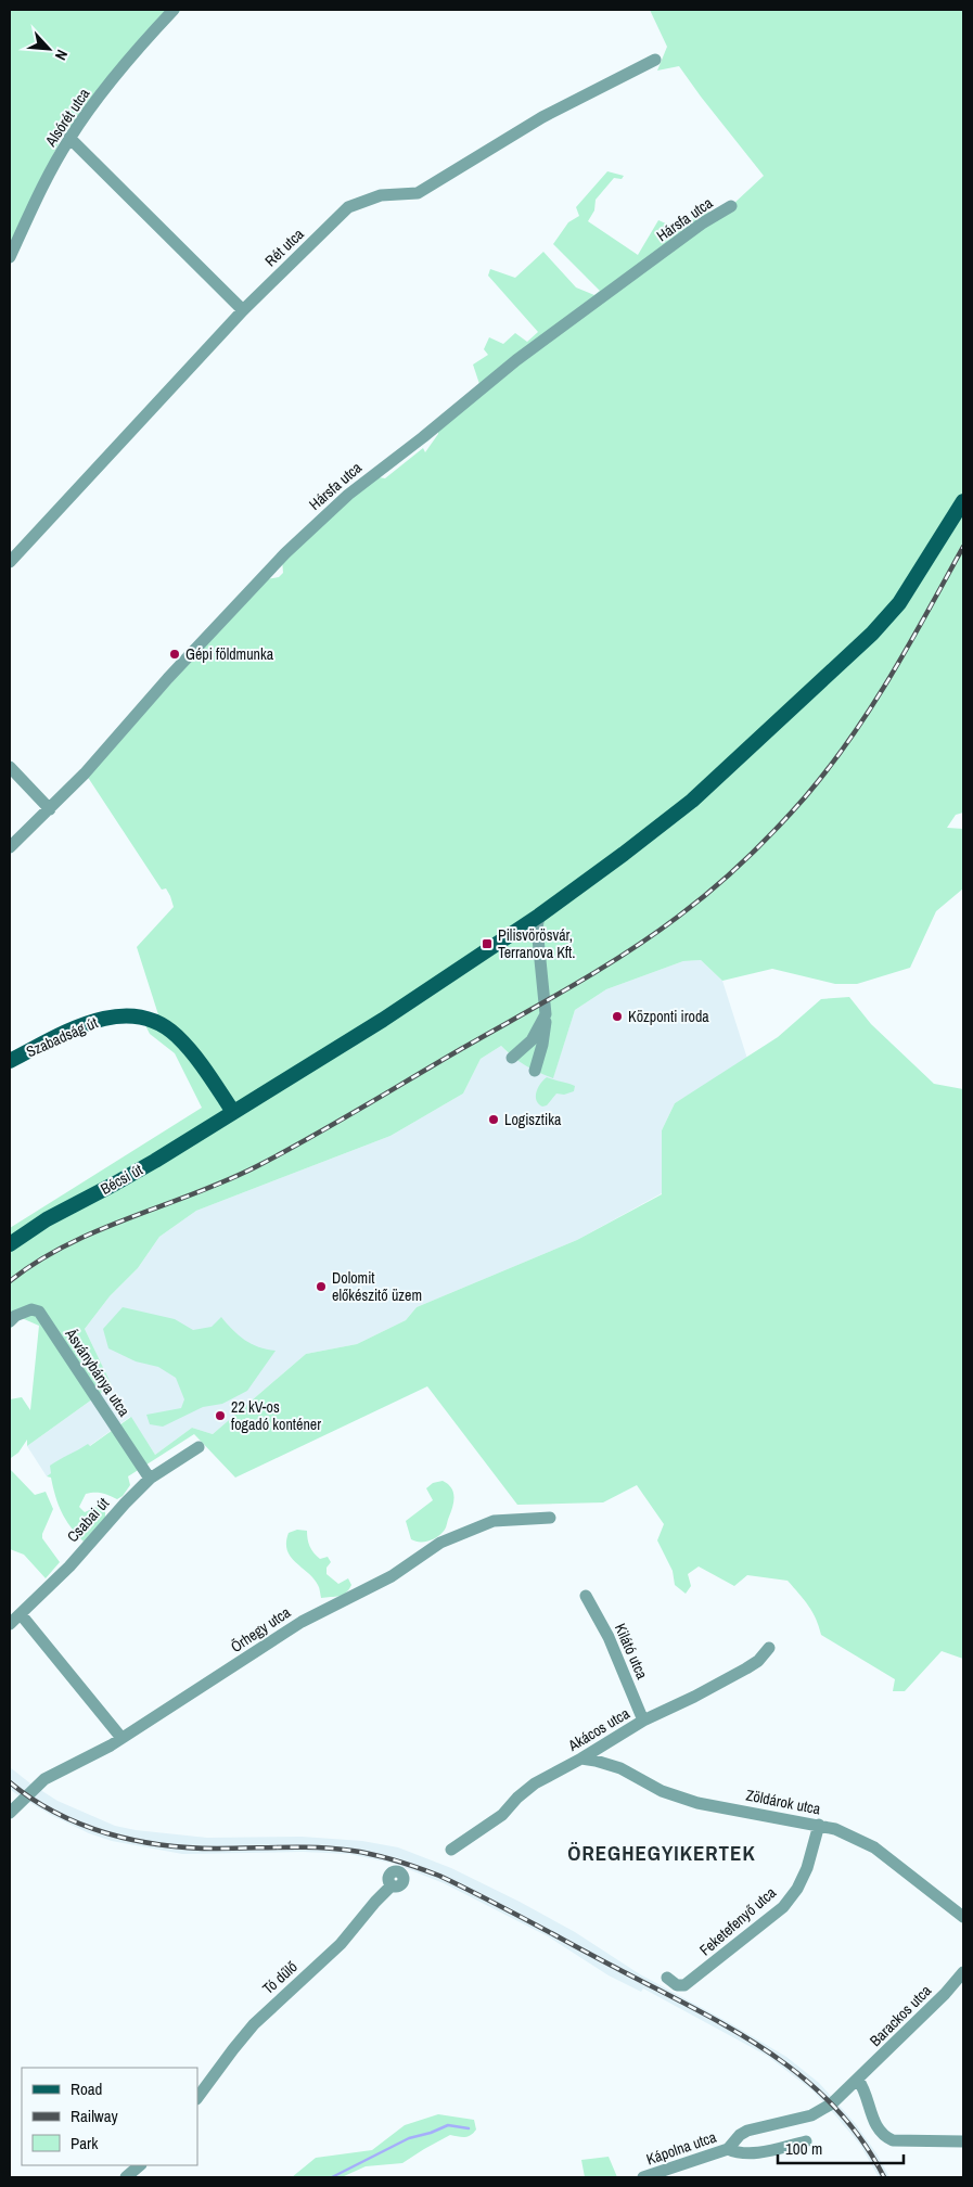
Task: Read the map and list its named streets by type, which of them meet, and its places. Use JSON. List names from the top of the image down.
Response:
{
  "streets": {
    "main road": ["Szabadság út", "Bécsi út"],
    "street": [
      "Alsórét utca",
      "Hársfa utca",
      "Rét utca",
      "Ásványbánya utca",
      "Csabai út",
      "Őrhegy utca",
      "Kilátó utca",
      "Akácos utca",
      "Zöldárok utca",
      "Feketefenyő utca",
      "Tó dűlő",
      "Barackos utca",
      "Kápolna utca"
    ]
  },
  "crossings": [
    ["Szabadság út", "Bécsi út"],
    ["Ásványbánya utca", "Csabai út"],
    ["Kilátó utca", "Akácos utca"],
    ["Akácos utca", "Zöldárok utca"],
    ["Zöldárok utca", "Feketefenyő utca"],
    ["Barackos utca", "Kápolna utca"]
  ],
  "districts": ["ÖREGHEGYIKERTEK"],
  "places": {
    "other": [
      "Gépi földmunka",
      "Központi iroda",
      "Logisztika",
      "Dolomit előkészitő üzem",
      "22 kV-os fogadó konténer"
    ],
    "transit": ["Pilisvörösvár, Terranova Kft."]
  },
  "legend": ["Road", "Railway", "Park"],
  "scale_bar": "100 m",
  "north": "bottom right"
}
